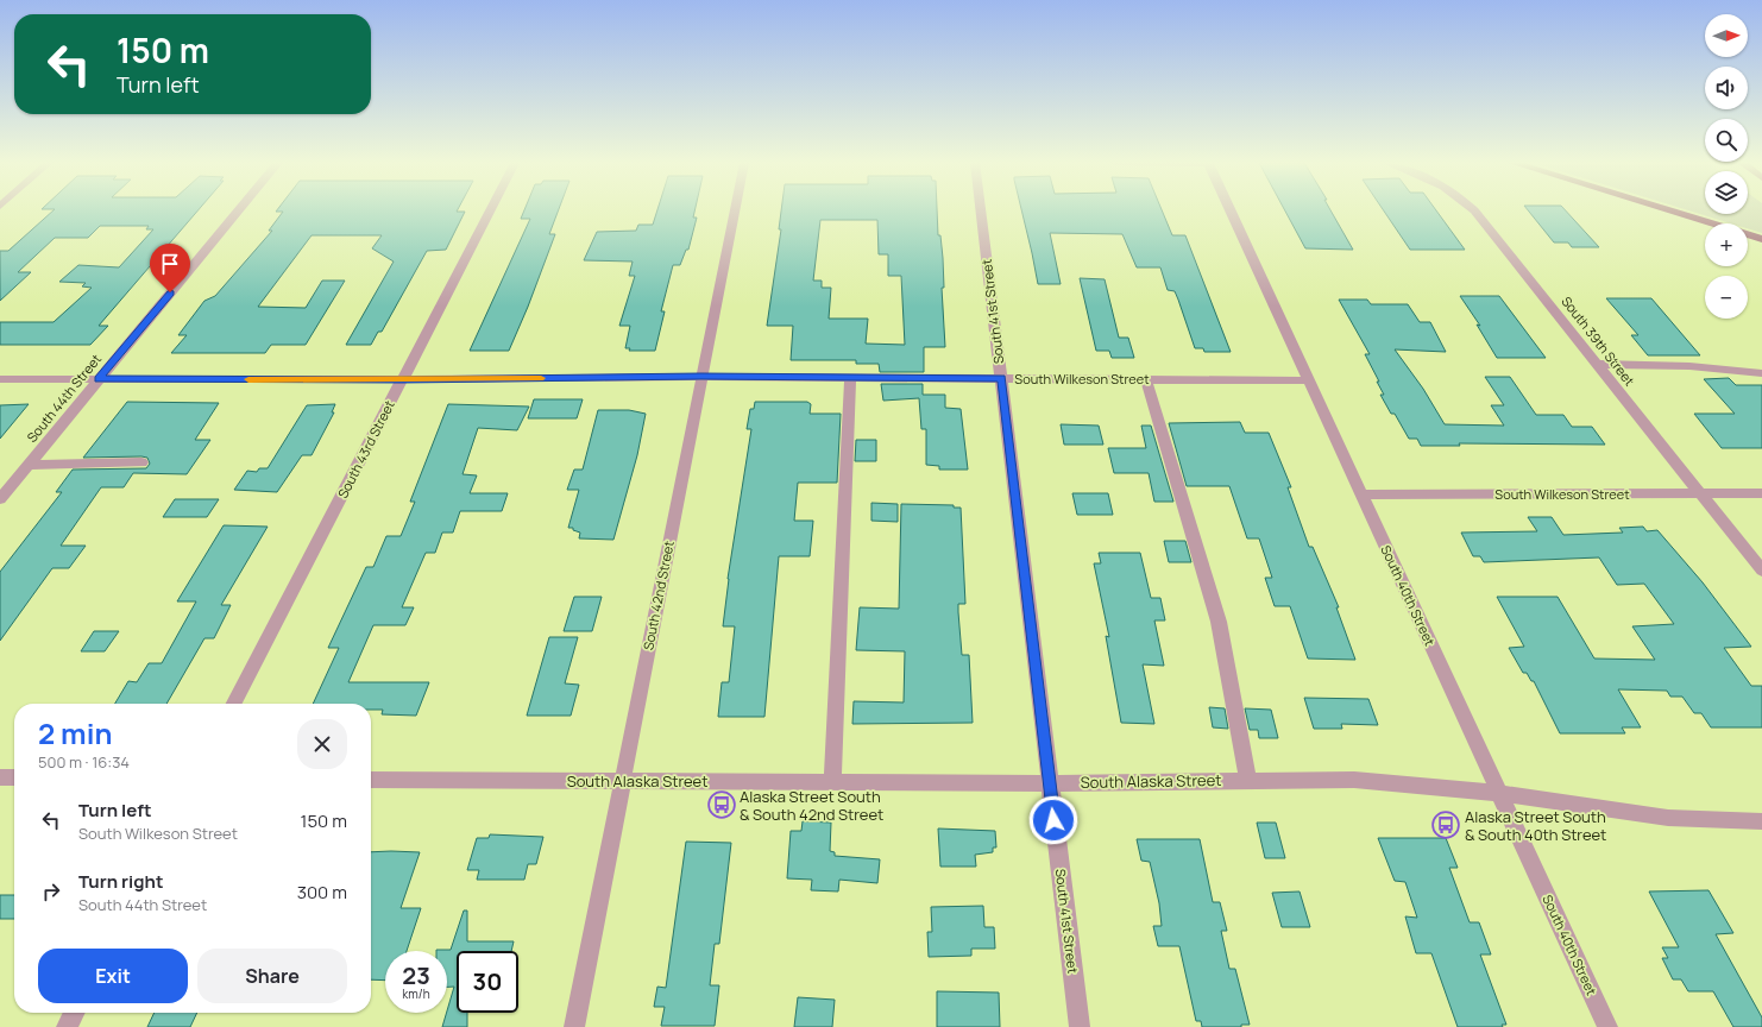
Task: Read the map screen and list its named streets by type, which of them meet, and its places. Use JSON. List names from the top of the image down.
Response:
{
  "streets": {
    "street": [
      "South 41st Street",
      "South 39th Street",
      "South Wilkeson Street",
      "South 44th Street",
      "South 43rd Street",
      "South 42nd Street",
      "South 40th Street",
      "South Alaska Street"
    ]
  },
  "crossings": [
    ["South 41st Street", "South Wilkeson Street"],
    ["South 41st Street", "South Alaska Street"],
    ["South 39th Street", "South Wilkeson Street"],
    ["South Wilkeson Street", "South 44th Street"],
    ["South Wilkeson Street", "South 43rd Street"],
    ["South Wilkeson Street", "South 42nd Street"],
    ["South Wilkeson Street", "South 40th Street"],
    ["South 42nd Street", "South Alaska Street"],
    ["South 40th Street", "South Alaska Street"]
  ],
  "places": {
    "bus stop": ["Alaska Street South & South 42nd Street", "Alaska Street South & South 40th Street"]
  },
  "north": "right",
  "page": {
    "map_buttons": ["+", "−"],
    "turn": ["150 m", "Turn left"],
    "heading": ["2 min", "500 m · 16:34"],
    "list": [
      {
        "name": "Turn left",
        "note": "South Wilkeson Street",
        "value": "150 m"
      },
      {
        "name": "Turn right",
        "note": "South 44th Street",
        "value": "300 m"
      }
    ],
    "buttons": ["Exit", "Share"],
    "speed": "23 km/h",
    "limit": "30"
  }
}
